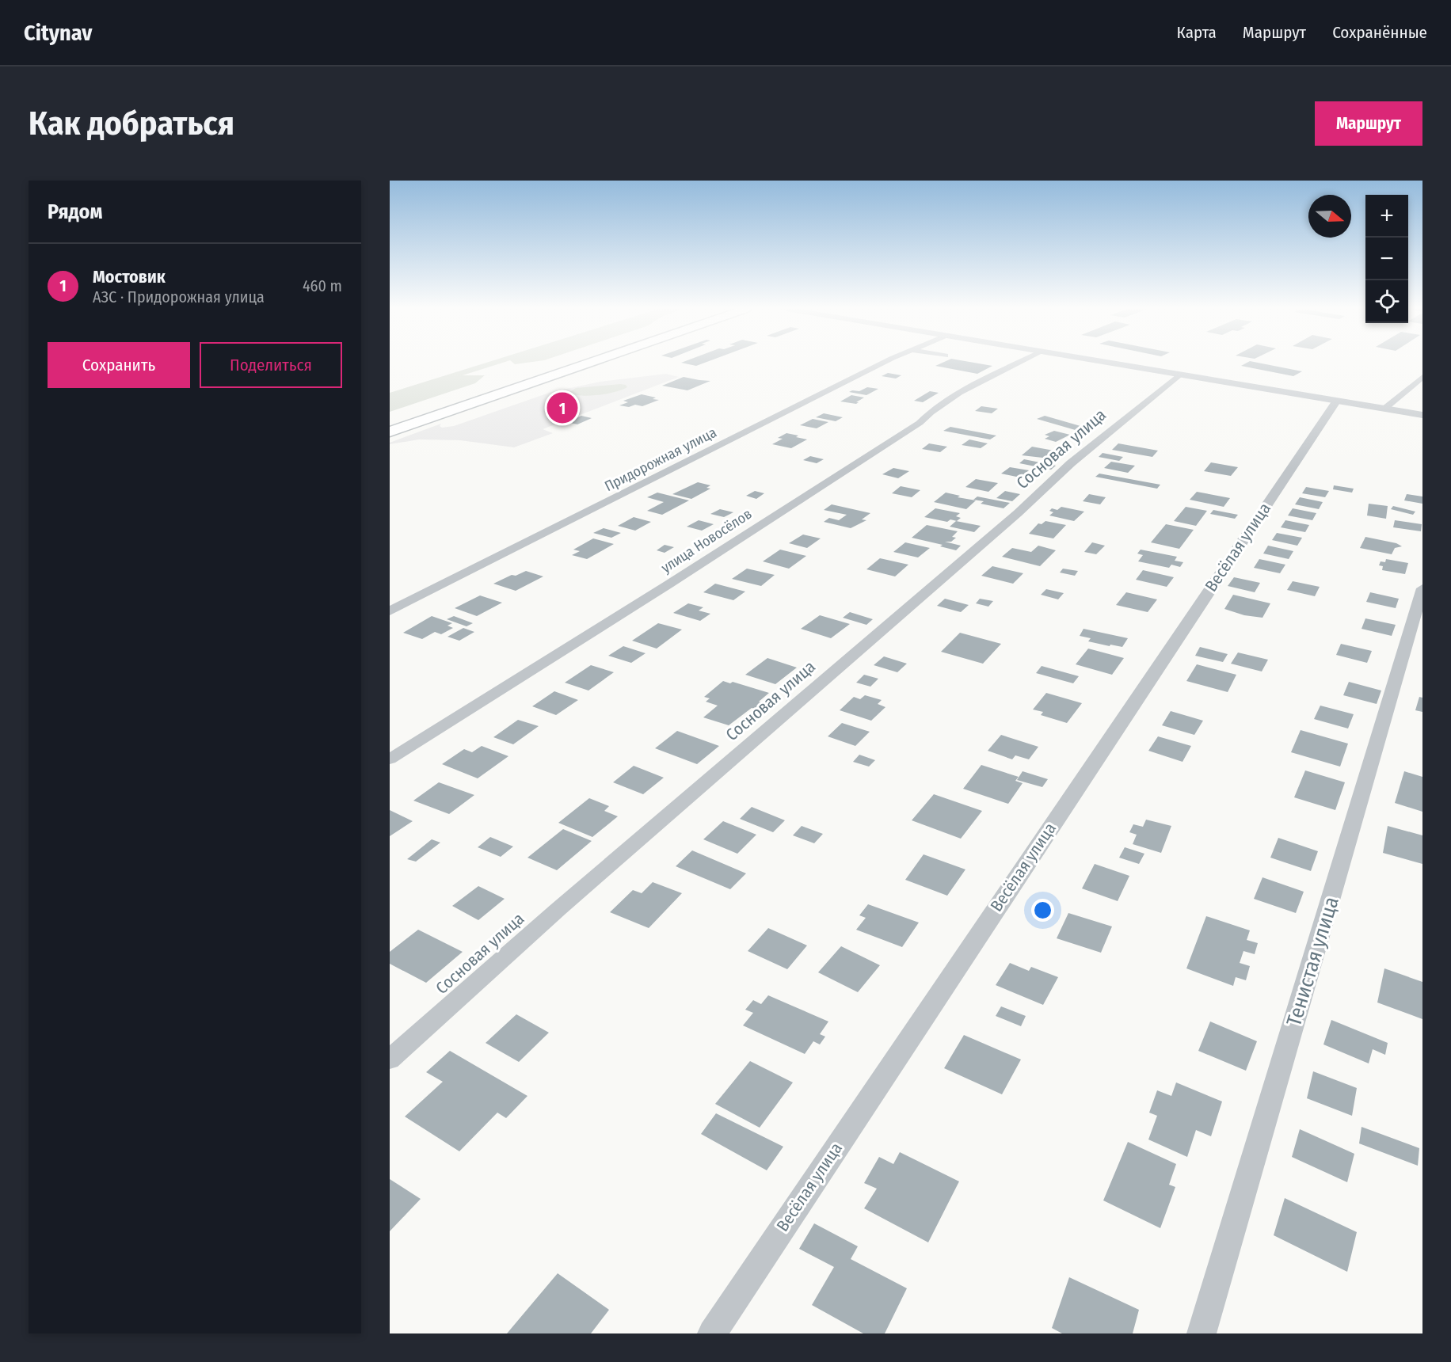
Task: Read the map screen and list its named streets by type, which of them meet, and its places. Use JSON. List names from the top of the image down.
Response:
{
  "streets": {
    "street": [
      "Сосновая улица",
      "Придорожная улица",
      "улица Новосёлов",
      "Весёлая улица",
      "Тенистая улица"
    ]
  },
  "north": "right",
  "page": {
    "header": "Citynav",
    "nav": ["Карта", "Маршрут", "Сохранённые"],
    "buttons": [
      "Маршрут",
      ["Сохранить", "Поделиться"]
    ],
    "title": "Как добраться",
    "heading": "Рядом",
    "map_buttons": ["+", "−"],
    "list": [
      {
        "mark": "1",
        "name": "Мостовик",
        "note": "АЗС · Придорожная улица",
        "value": "460 m"
      }
    ],
    "pins": "1"
  }
}
